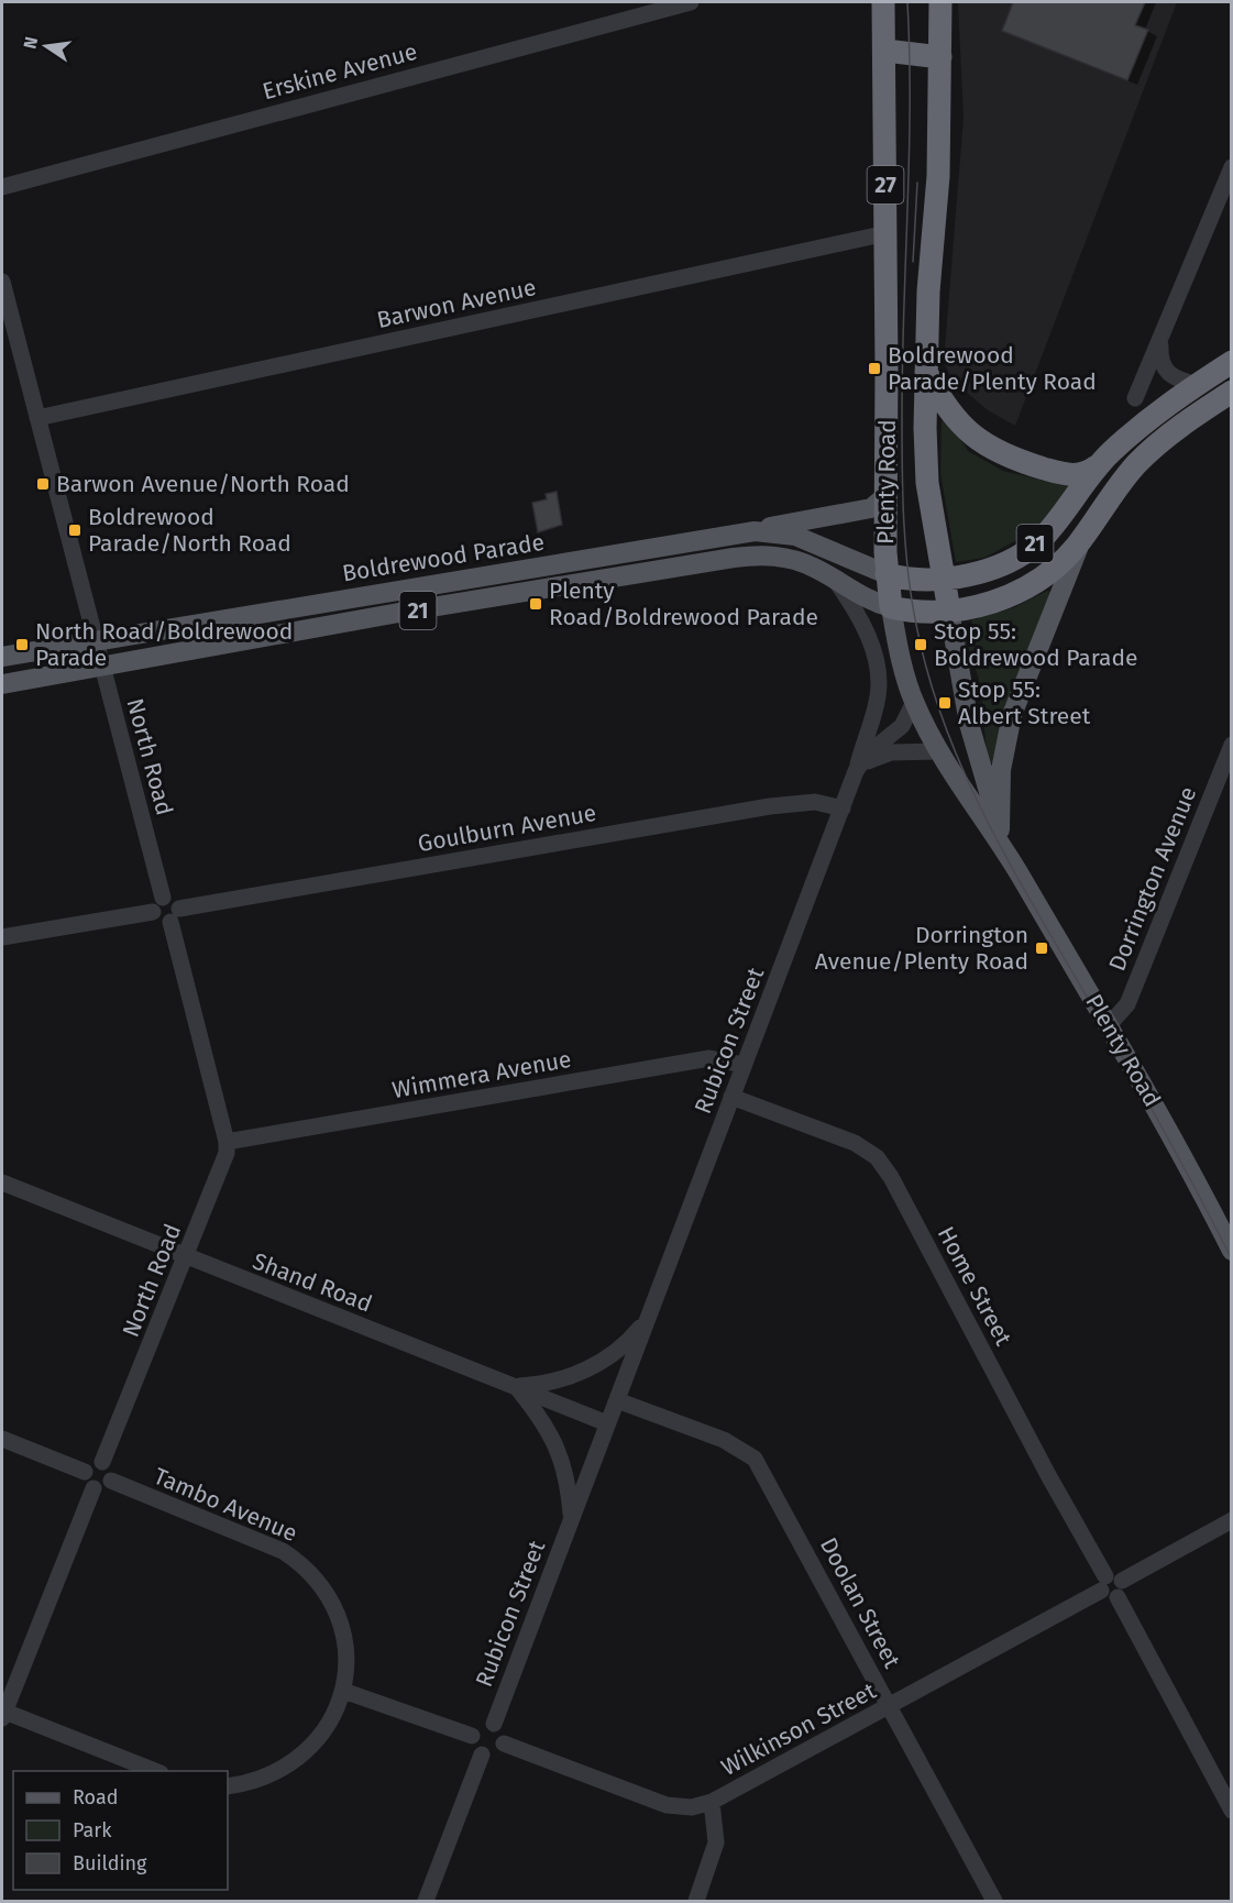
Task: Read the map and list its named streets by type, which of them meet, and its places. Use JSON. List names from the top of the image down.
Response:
{
  "streets": {
    "highway": ["27", "Plenty Road", "21"],
    "main road": ["Boldrewood Parade"],
    "street": [
      "Erskine Avenue",
      "Barwon Avenue",
      "North Road",
      "Goulburn Avenue",
      "Dorrington Avenue",
      "Rubicon Street",
      "Wimmera Avenue",
      "Shand Road",
      "Home Street",
      "Tambo Avenue",
      "Doolan Street",
      "Wilkinson Street"
    ]
  },
  "crossings": [
    ["Barwon Avenue", "Plenty Road"],
    ["Barwon Avenue", "North Road"],
    ["Plenty Road", "21"],
    ["Plenty Road", "Boldrewood Parade"],
    ["Plenty Road", "Dorrington Avenue"],
    ["Plenty Road", "Rubicon Street"],
    ["21", "Boldrewood Parade"],
    ["Boldrewood Parade", "North Road"],
    ["Boldrewood Parade", "Rubicon Street"],
    ["North Road", "Goulburn Avenue"],
    ["North Road", "Wimmera Avenue"],
    ["North Road", "Shand Road"],
    ["North Road", "Tambo Avenue"],
    ["Goulburn Avenue", "Rubicon Street"],
    ["Rubicon Street", "Wimmera Avenue"],
    ["Rubicon Street", "Shand Road"],
    ["Rubicon Street", "Home Street"],
    ["Rubicon Street", "Doolan Street"],
    ["Rubicon Street", "Wilkinson Street"],
    ["Home Street", "Wilkinson Street"],
    ["Doolan Street", "Wilkinson Street"]
  ],
  "places": {
    "transit": [
      "Boldrewood Parade/Plenty Road",
      "Barwon Avenue/North Road",
      "Boldrewood Parade/North Road",
      "Plenty Road/Boldrewood Parade",
      "North Road/Boldrewood Parade",
      "Stop 55: Boldrewood Parade",
      "Stop 55: Albert Street",
      "Dorrington Avenue/Plenty Road"
    ]
  },
  "legend": ["Road", "Park", "Building"],
  "north": "left"
}
